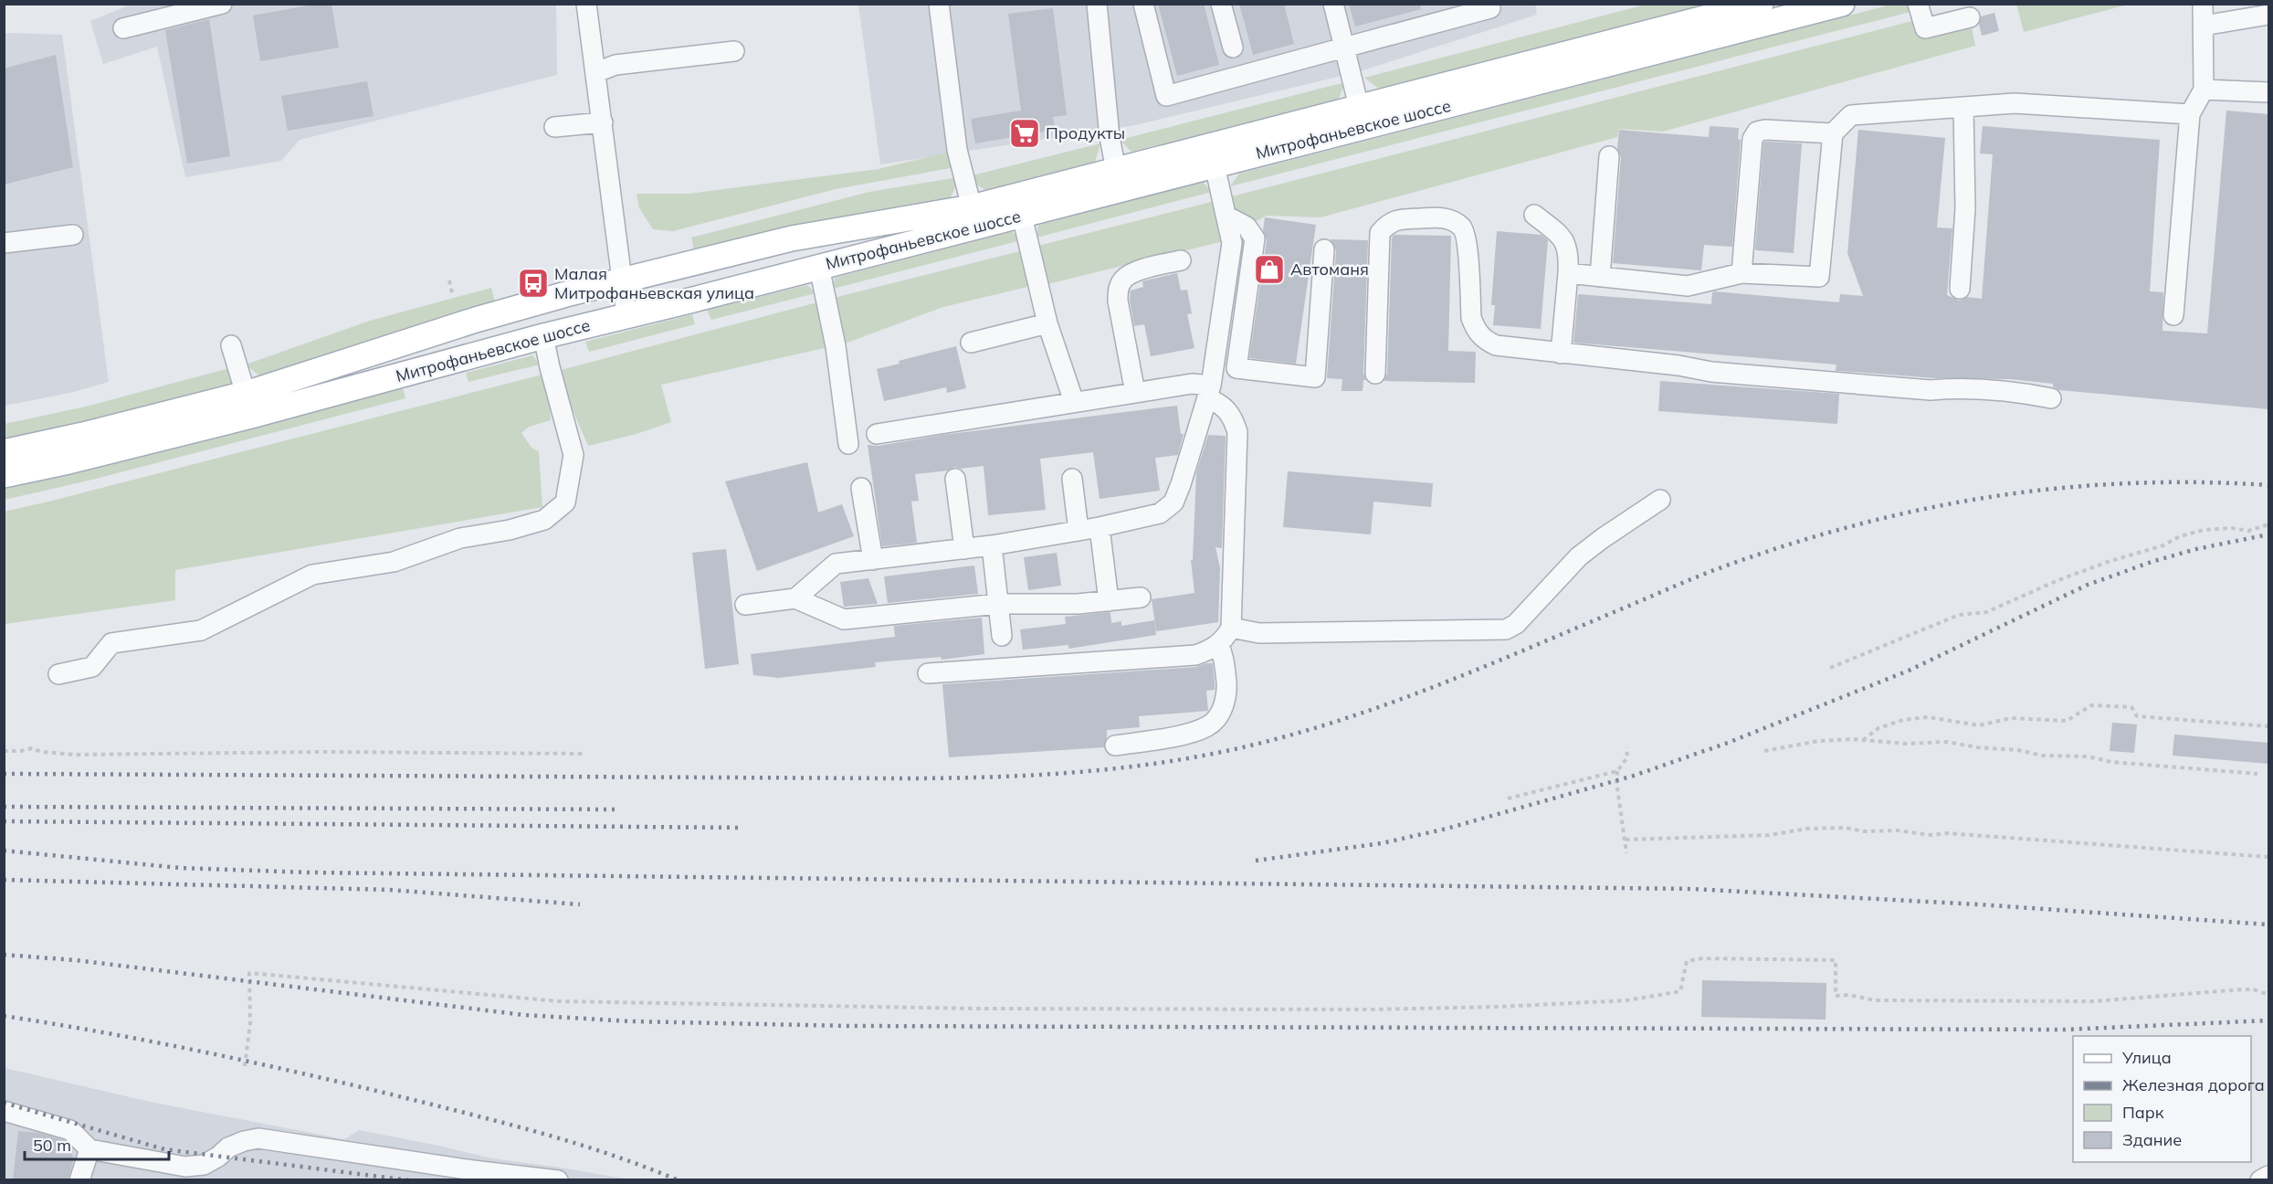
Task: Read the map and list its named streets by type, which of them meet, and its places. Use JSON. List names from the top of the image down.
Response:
{
  "streets": {
    "main road": ["Митрофаньевское шоссе"]
  },
  "places": {
    "supermarket": ["Продукты"],
    "shop": ["Автоманя"],
    "bus stop": ["Малая Митрофаньевская улица"]
  },
  "legend": [
    "Улица",
    "Железная дорога",
    "Парк",
    "Здание"
  ],
  "scale_bar": "50 m"
}
